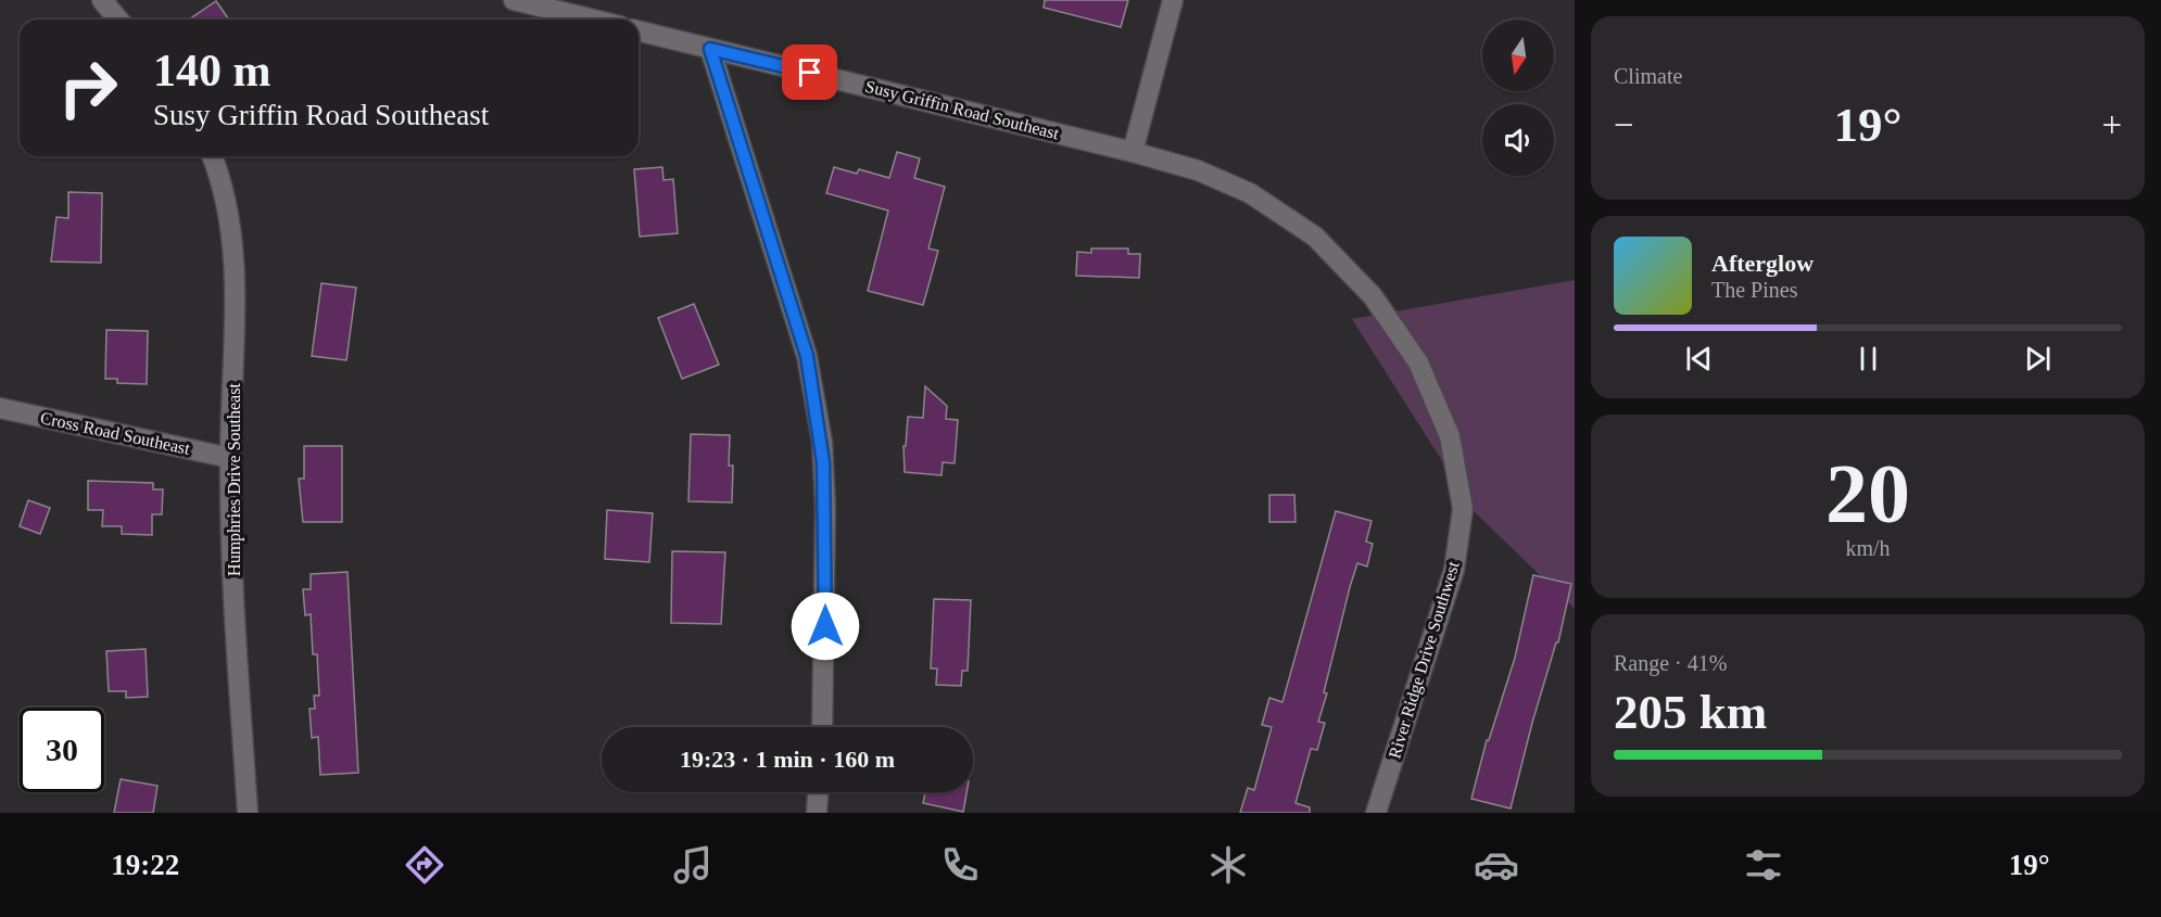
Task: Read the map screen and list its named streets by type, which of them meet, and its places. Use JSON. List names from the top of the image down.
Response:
{
  "streets": {
    "street": [
      "Susy Griffin Road Southeast",
      "Cross Road Southeast",
      "Humphries Drive Southeast",
      "River Ridge Drive Southwest"
    ]
  },
  "crossings": [
    ["Susy Griffin Road Southeast", "River Ridge Drive Southwest"],
    ["Cross Road Southeast", "Humphries Drive Southeast"]
  ],
  "north": "bottom",
  "page": {
    "tile": [
      "Climate",
      ["20", "km/h"],
      ["Range · 41%", "205 km"]
    ],
    "turn": ["140 m", "Susy Griffin Road Southeast"],
    "heat": ["−", "19°", "+"],
    "song": ["Afterglow", "The Pines"],
    "limit": "30",
    "trip": "19:23 · 1 min · 160 m",
    "tabs": ["19:22", "19°"]
  }
}
